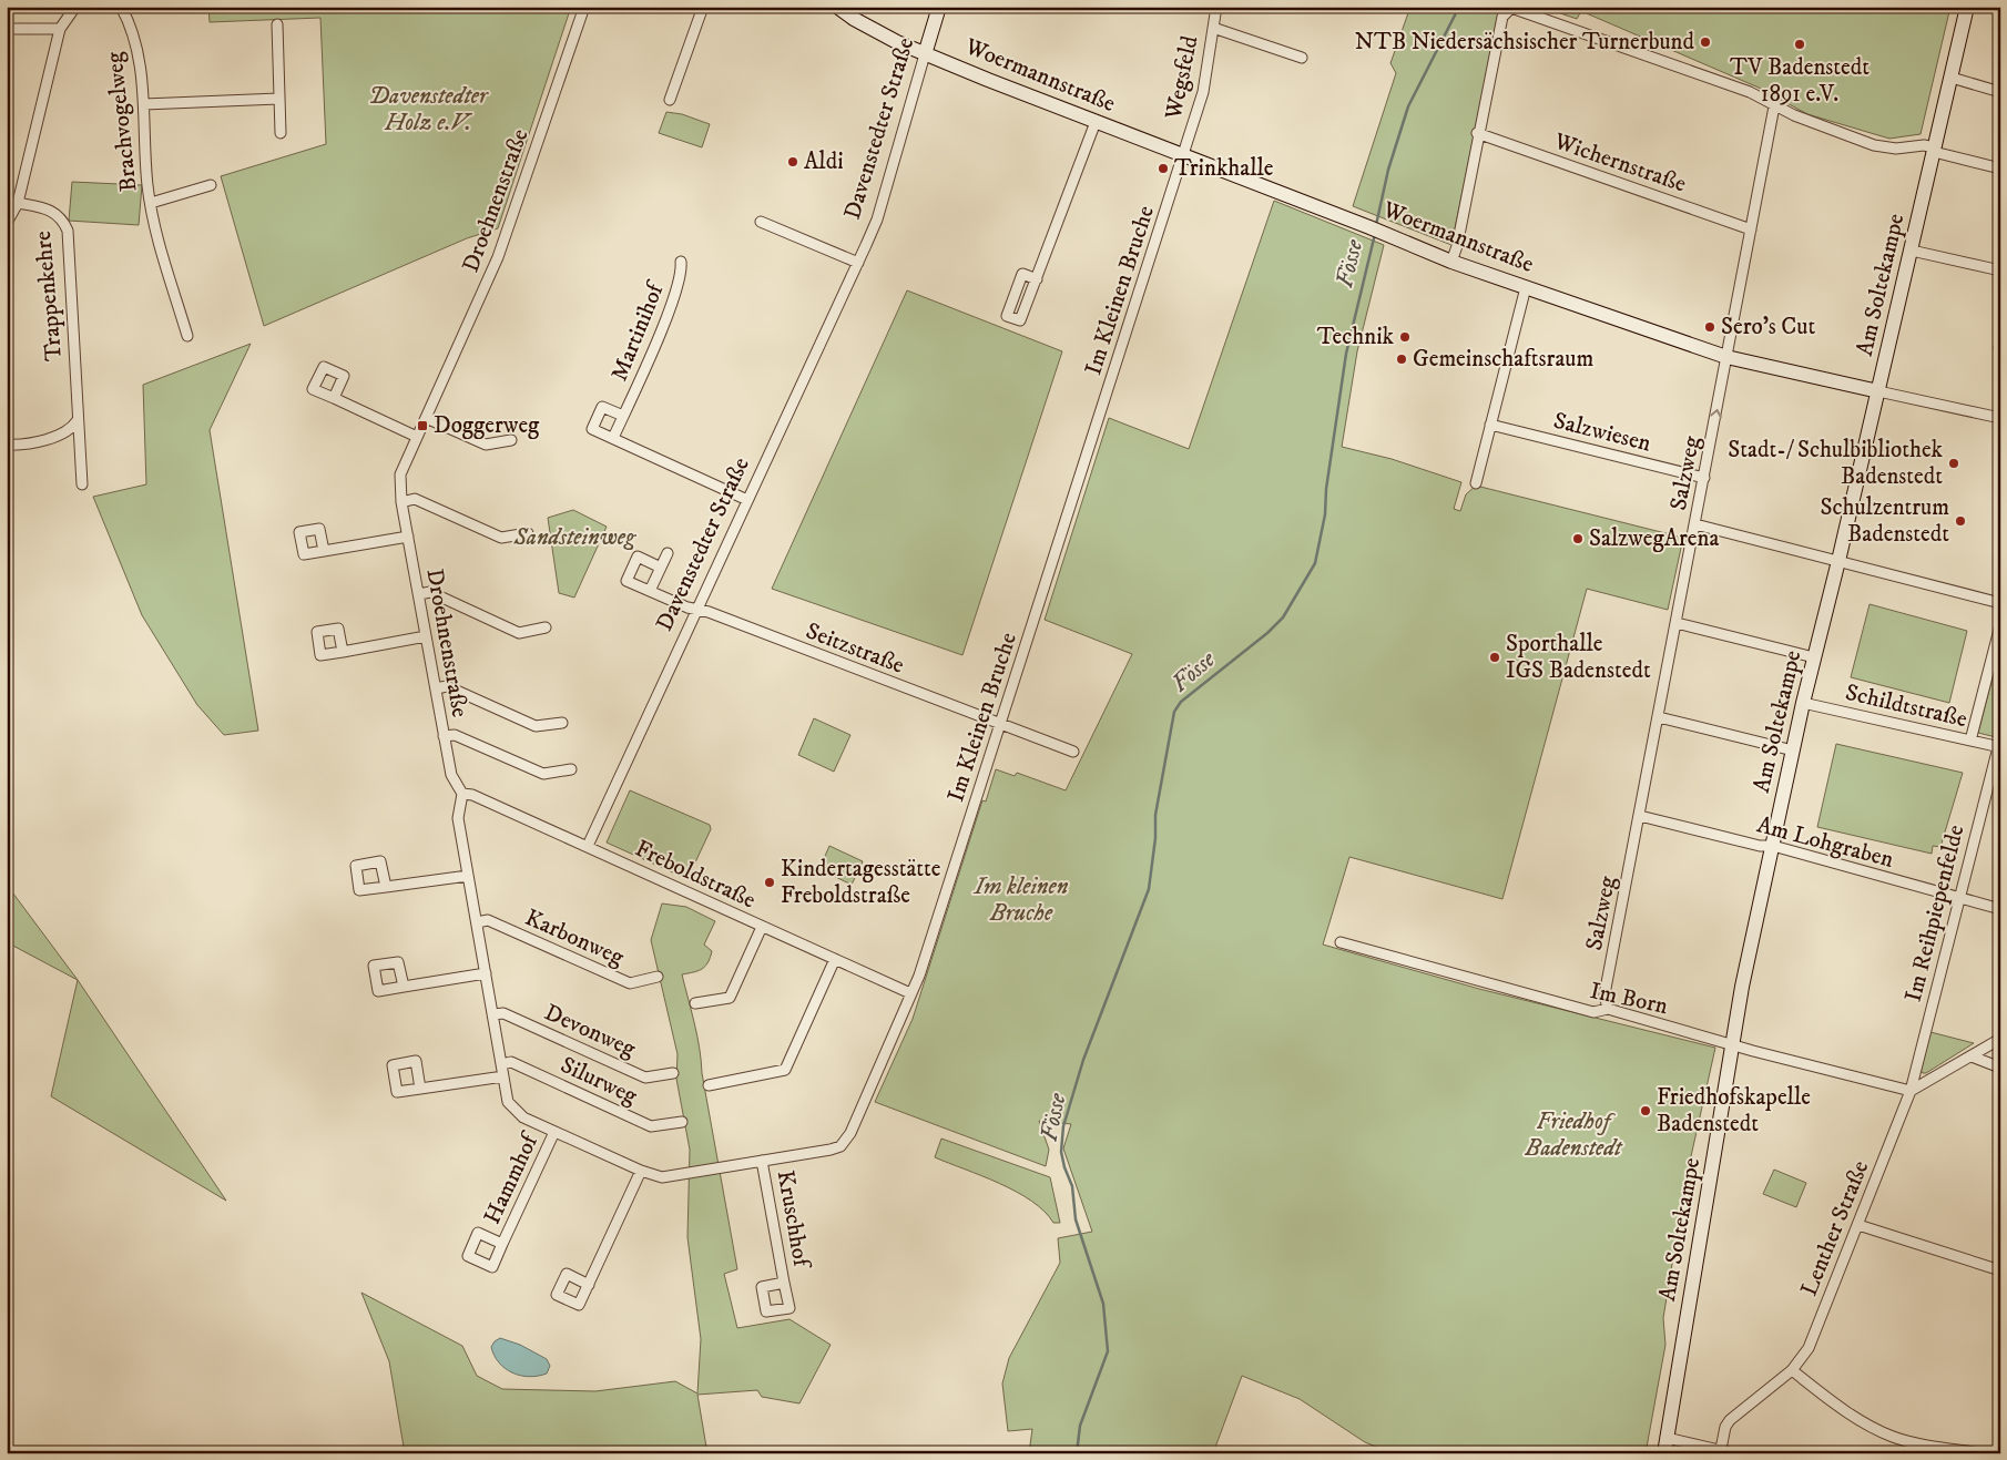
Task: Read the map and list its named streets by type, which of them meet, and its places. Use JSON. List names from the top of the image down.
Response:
{
  "streets": {
    "street": [
      "Woermannstraße",
      "Wegsfeld",
      "Brachvogelweg",
      "Davenstedter Straße",
      "Wichernstraße",
      "Droehnenstraße",
      "Am Soltekampe",
      "Im Kleinen Bruche",
      "Trappenkehre",
      "Martinihof",
      "Salzwiesen",
      "Salzweg",
      "Seitzstraße",
      "Schildtstraße",
      "Am Lohgraben",
      "Freboldstraße",
      "Im Reihpiepenfelde",
      "Karbonweg",
      "Im Born",
      "Devonweg",
      "Silurweg",
      "Hammhof",
      "Kruschhof",
      "Lenther Straße"
    ]
  },
  "crossings": [
    ["Woermannstraße", "Wegsfeld"],
    ["Woermannstraße", "Davenstedter Straße"],
    ["Woermannstraße", "Am Soltekampe"],
    ["Woermannstraße", "Im Kleinen Bruche"],
    ["Woermannstraße", "Salzweg"],
    ["Wegsfeld", "Im Kleinen Bruche"],
    ["Davenstedter Straße", "Martinihof"],
    ["Davenstedter Straße", "Seitzstraße"],
    ["Davenstedter Straße", "Freboldstraße"],
    ["Wichernstraße", "Salzweg"],
    ["Droehnenstraße", "Freboldstraße"],
    ["Am Soltekampe", "Schildtstraße"],
    ["Am Soltekampe", "Am Lohgraben"],
    ["Am Soltekampe", "Im Born"],
    ["Im Kleinen Bruche", "Seitzstraße"],
    ["Im Kleinen Bruche", "Freboldstraße"],
    ["Im Kleinen Bruche", "Kruschhof"],
    ["Salzwiesen", "Salzweg"],
    ["Salzweg", "Am Lohgraben"],
    ["Salzweg", "Im Born"],
    ["Schildtstraße", "Im Reihpiepenfelde"],
    ["Am Lohgraben", "Im Reihpiepenfelde"],
    ["Im Reihpiepenfelde", "Im Born"],
    ["Im Reihpiepenfelde", "Lenther Straße"],
    ["Im Born", "Lenther Straße"]
  ],
  "water": ["Fösse"],
  "parks": [
    "Davenstedter Holz e.V.",
    "Sandsteinweg",
    "Im kleinen Bruche",
    "Friedhof Badenstedt"
  ],
  "places": {
    "other": [
      "NTB Niedersächsischer Turnerbund",
      "TV Badenstedt 1891 e.V.",
      "Aldi",
      "Trinkhalle",
      "Sero's Cut",
      "Technik",
      "Gemeinschaftsraum",
      "Stadt-/ Schulbibliothek Badenstedt",
      "Schulzentrum Badenstedt",
      "SalzwegArena",
      "Sporthalle IGS Badenstedt",
      "Kindertagesstätte Freboldstraße",
      "Friedhofskapelle Badenstedt"
    ],
    "transit": ["Doggerweg"]
  }
}
